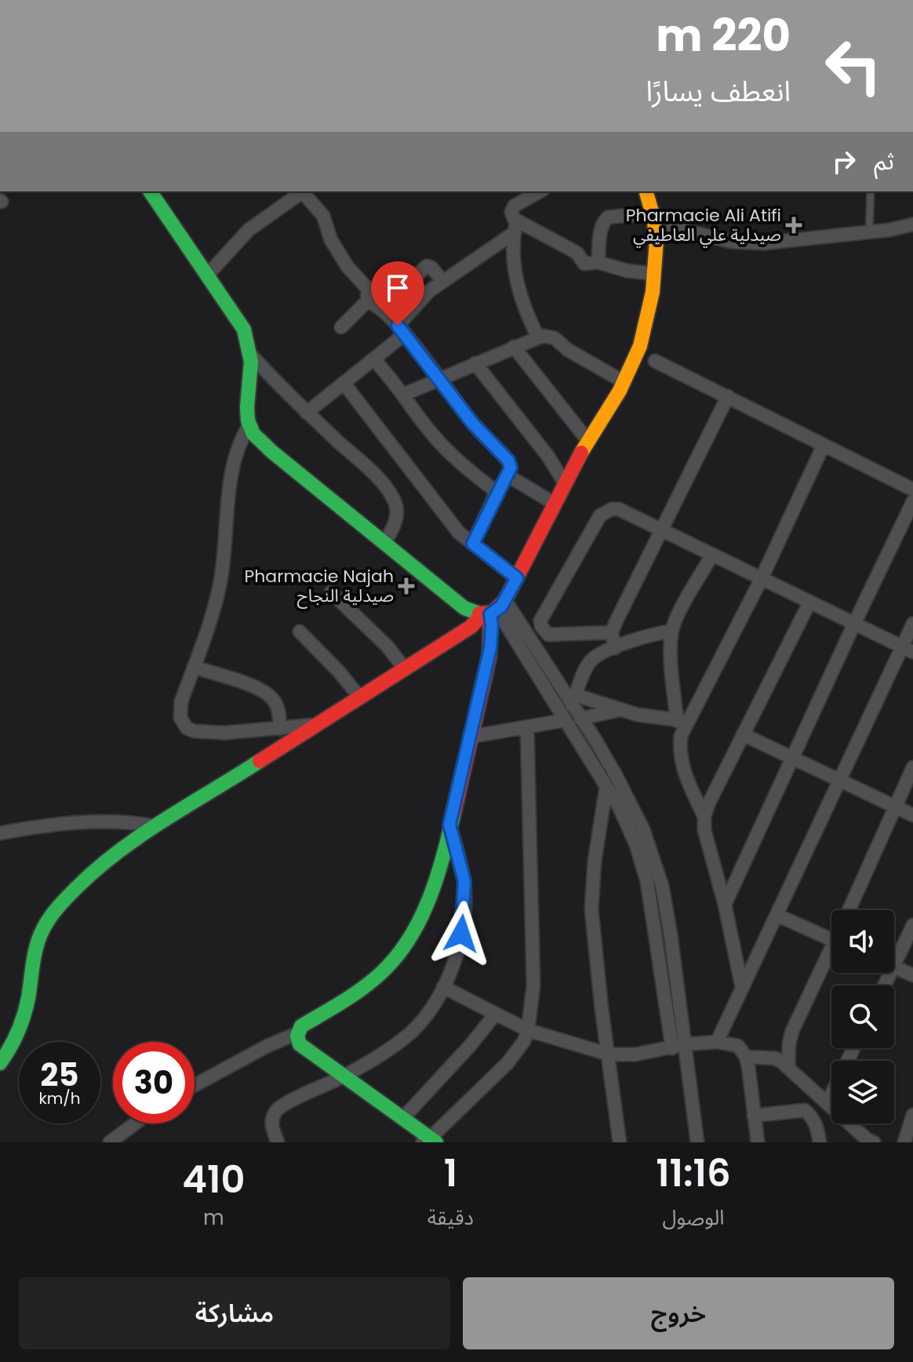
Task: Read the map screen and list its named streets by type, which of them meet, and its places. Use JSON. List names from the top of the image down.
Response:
{
  "places": {
    "health": ["Pharmacie Ali Atifi صيدلية علي العاطيفي", "Pharmacie Najah صيدلية النجاح"]
  },
  "page": {
    "turn": ["220 m", "انعطف يسارًا"],
    "then": "ثم",
    "speed": "25 km/h",
    "limit": "30",
    "eta": [
      "11:16",
      "الوصول",
      "1",
      "دقيقة",
      "410",
      "m"
    ],
    "buttons": ["خروج", "مشاركة"]
  }
}
